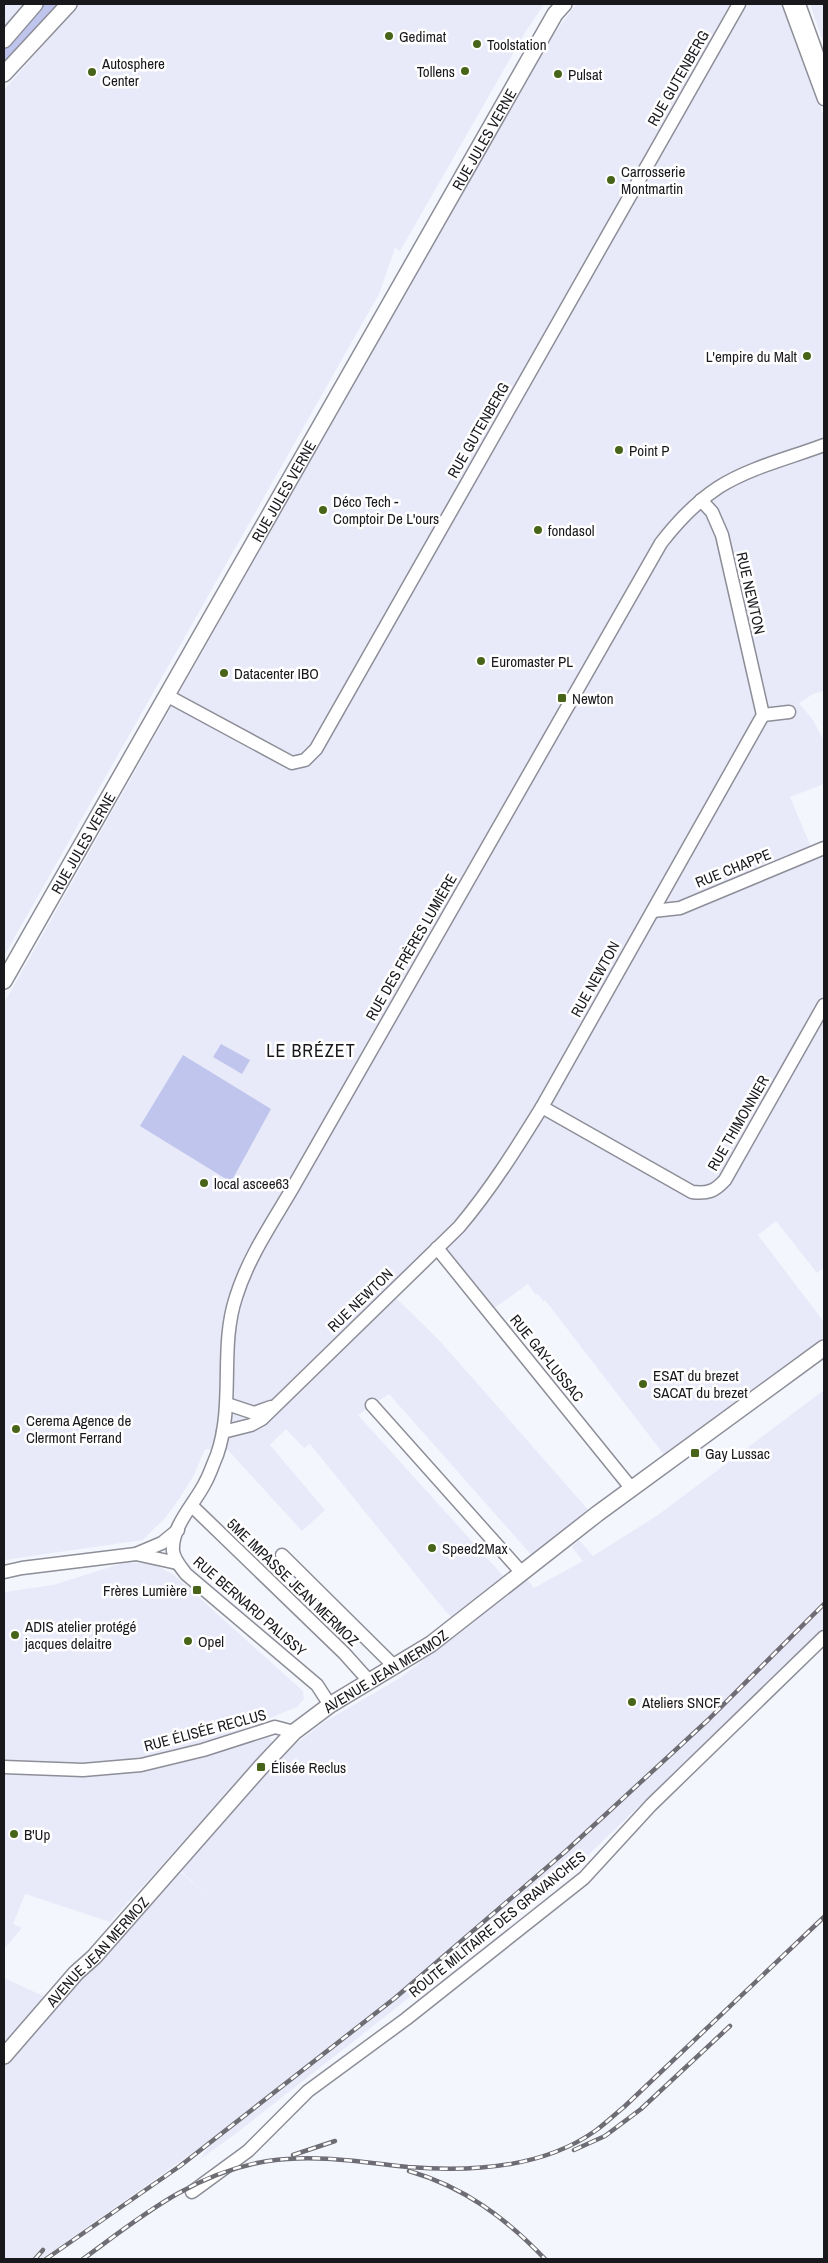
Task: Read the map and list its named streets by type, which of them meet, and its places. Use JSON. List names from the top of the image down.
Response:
{
  "streets": {
    "main road": ["RUE JULES VERNE", "AVENUE JEAN MERMOZ"],
    "street": [
      "RUE GUTENBERG",
      "RUE NEWTON",
      "RUE CHAPPE",
      "RUE DES FRÈRES LUMIÈRE",
      "RUE THIMONNIER",
      "RUE GAY-LUSSAC",
      "5ME IMPASSE JEAN MERMOZ",
      "RUE BERNARD PALISSY",
      "RUE ÉLISÉE RECLUS",
      "ROUTE MILITAIRE DES GRAVANCHES"
    ]
  },
  "crossings": [
    ["RUE GUTENBERG", "RUE JULES VERNE"],
    ["RUE NEWTON", "RUE CHAPPE"],
    ["RUE NEWTON", "RUE DES FRÈRES LUMIÈRE"],
    ["RUE NEWTON", "RUE THIMONNIER"],
    ["RUE NEWTON", "RUE GAY-LUSSAC"],
    ["RUE DES FRÈRES LUMIÈRE", "5ME IMPASSE JEAN MERMOZ"],
    ["RUE DES FRÈRES LUMIÈRE", "RUE BERNARD PALISSY"],
    ["RUE GAY-LUSSAC", "AVENUE JEAN MERMOZ"],
    ["5ME IMPASSE JEAN MERMOZ", "AVENUE JEAN MERMOZ"],
    ["RUE BERNARD PALISSY", "AVENUE JEAN MERMOZ"],
    ["AVENUE JEAN MERMOZ", "RUE ÉLISÉE RECLUS"]
  ],
  "districts": ["LE BRÉZET"],
  "places": {
    "other": [
      "Gedimat",
      "Toolstation",
      "Tollens",
      "Autosphere Center",
      "Pulsat",
      "Carrosserie Montmartin",
      "L'empire du Malt",
      "Point P",
      "Déco Tech - Comptoir De L'ours",
      "fondasol",
      "Euromaster PL",
      "Datacenter IBO",
      "local ascee63",
      "ESAT du brezet SACAT du brezet",
      "Cerema Agence de Clermont Ferrand",
      "Speed2Max",
      "ADIS atelier protégé jacques delaitre",
      "Opel",
      "Ateliers SNCF",
      "B'Up"
    ],
    "transit": [
      "Newton",
      "Gay Lussac",
      "Frères Lumière",
      "Élisée Reclus"
    ]
  }
}
